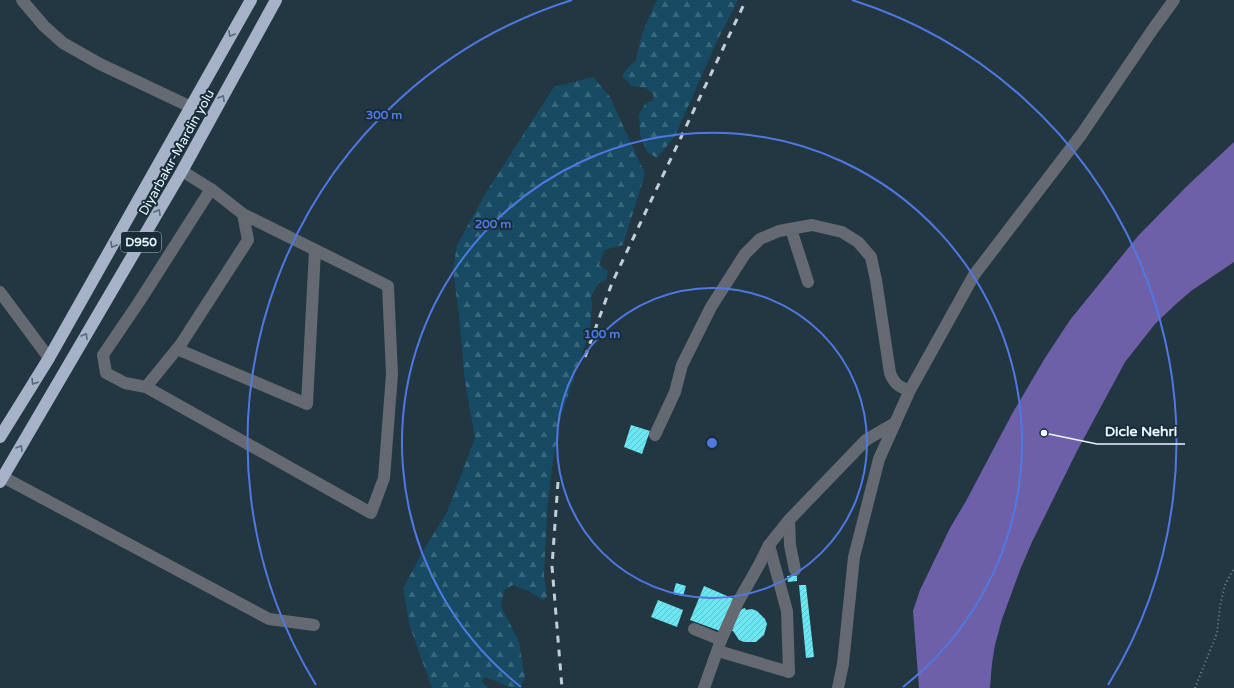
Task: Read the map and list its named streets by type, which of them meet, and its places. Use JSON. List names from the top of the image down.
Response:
{
  "streets": {
    "highway": ["Diyarbakır-Mardin yolu", "D950"]
  },
  "places": ["Dicle Nehri"],
  "rings": ["300 m", "200 m", "100 m"]
}
